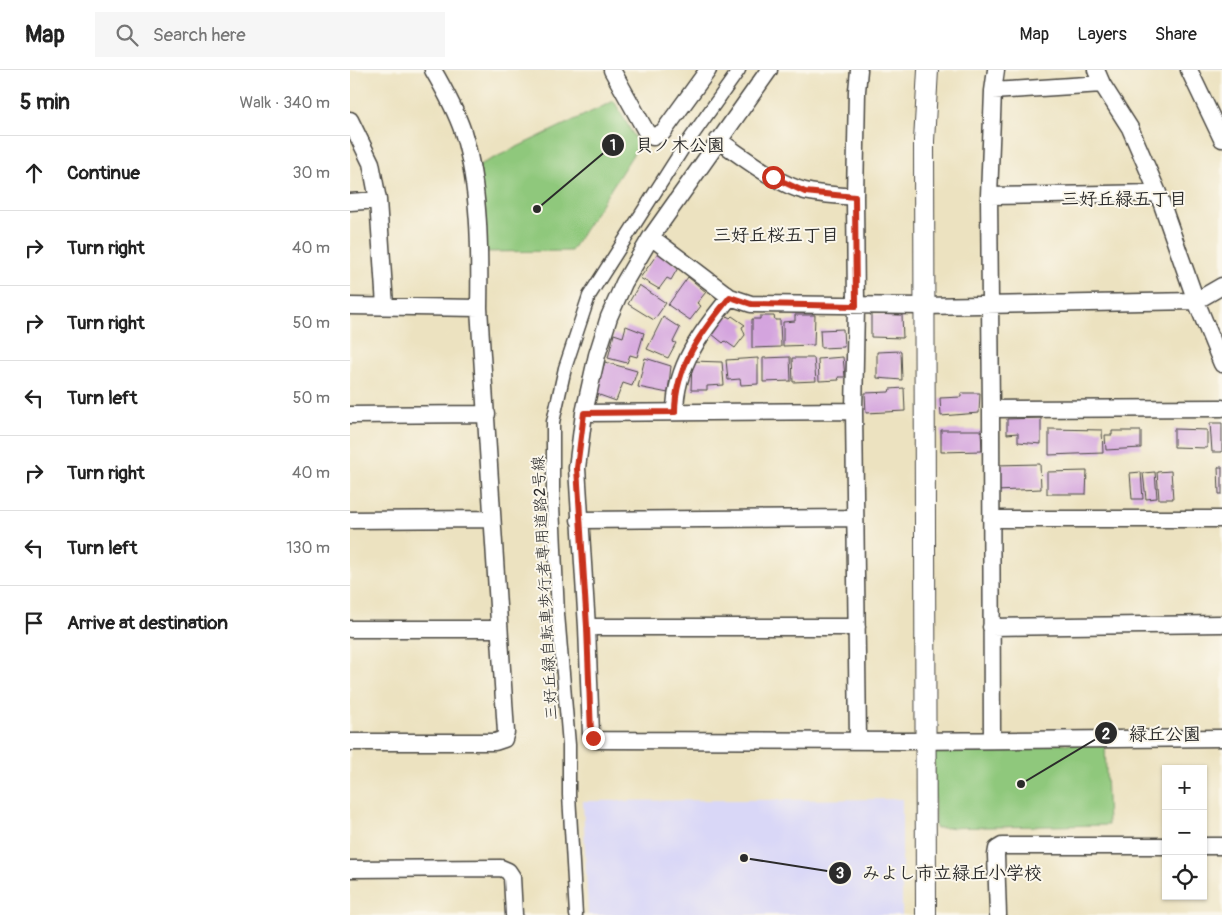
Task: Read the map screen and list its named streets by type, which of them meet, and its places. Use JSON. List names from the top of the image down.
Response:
{
  "streets": {
    "street": ["三好丘緑自転車歩行者専用道路2号線"]
  },
  "districts": ["三好丘緑五丁目", "三好丘桜五丁目"],
  "places": ["貝ノ木公園", "緑丘公園", "みよし市立緑丘小学校"],
  "page": {
    "header": "Map",
    "search": "Search here",
    "nav": ["Map", "Layers", "Share"],
    "heading": ["5 min", "Walk · 340 m"],
    "list": [
      ["Continue", "30 m"],
      ["Turn right", "40 m"],
      ["Turn right", "50 m"],
      ["Turn left", "50 m"],
      ["Turn right", "40 m"],
      ["Turn left", "130 m"],
      "Arrive at destination"
    ],
    "map_buttons": ["+", "−"]
  }
}
